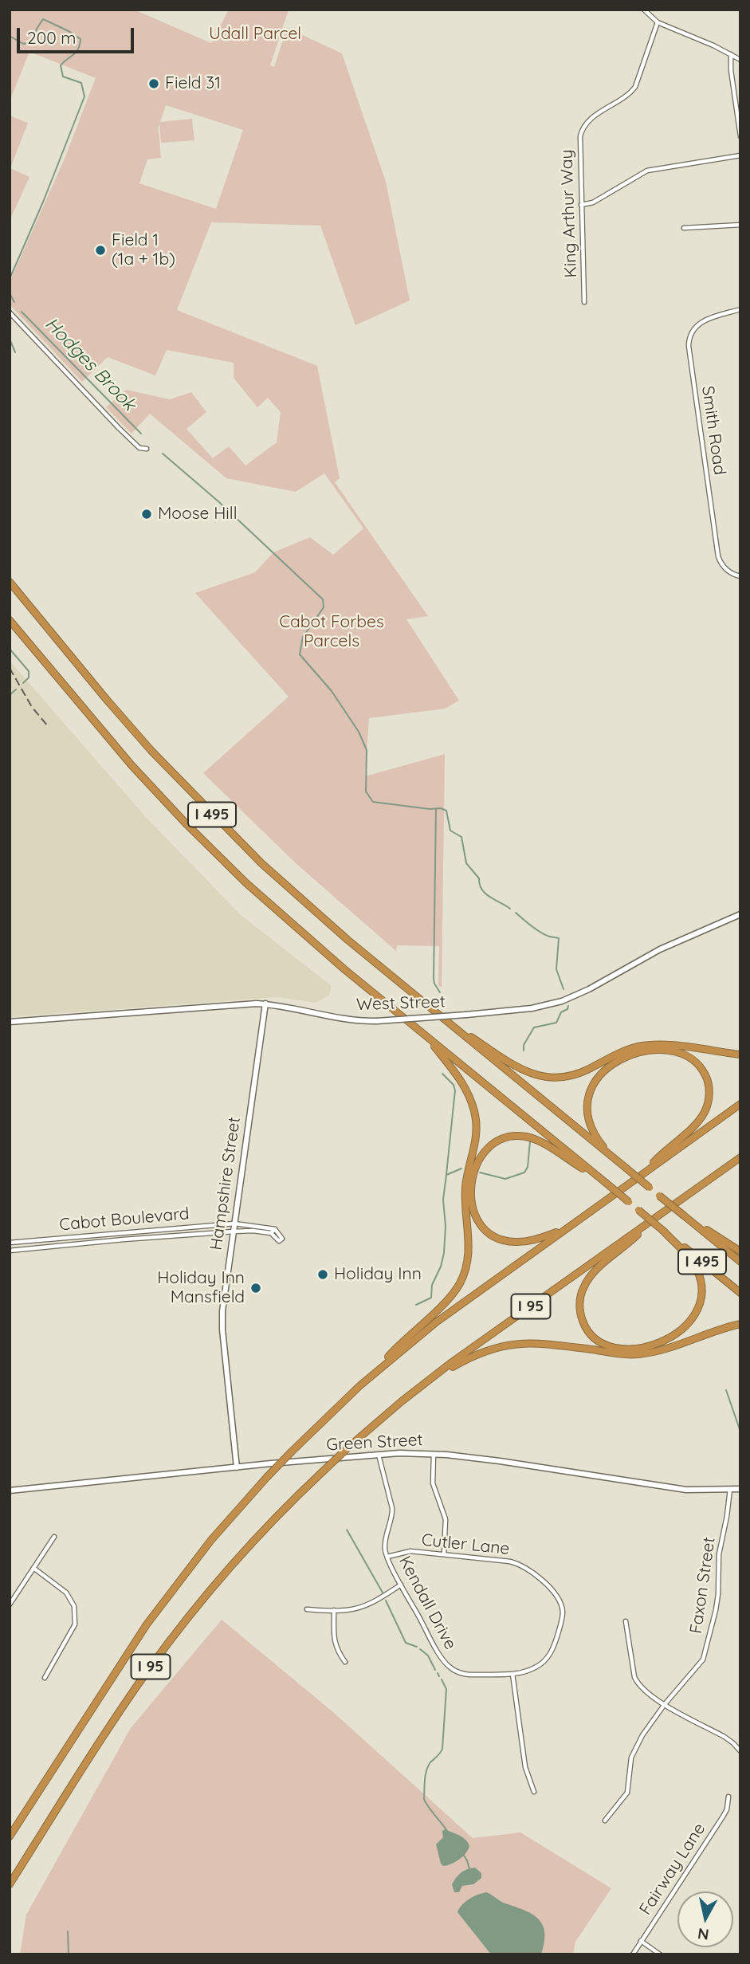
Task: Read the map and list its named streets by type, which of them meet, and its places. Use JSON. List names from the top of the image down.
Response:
{
  "streets": {
    "highway": ["I 495", "I 95"],
    "street": [
      "King Arthur Way",
      "Smith Road",
      "West Street",
      "Hampshire Street",
      "Cabot Boulevard",
      "Green Street",
      "Cutler Lane",
      "Faxon Street",
      "Kendall Drive",
      "Fairway Lane"
    ]
  },
  "crossings": [
    ["West Street", "Hampshire Street"],
    ["Hampshire Street", "Cabot Boulevard"],
    ["Hampshire Street", "Green Street"],
    ["Green Street", "Faxon Street"],
    ["Green Street", "Kendall Drive"],
    ["Cutler Lane", "Kendall Drive"]
  ],
  "water": ["Hodges Brook"],
  "parks": ["Udall Parcel", "Cabot Forbes Parcels"],
  "places": [
    "Field 31",
    "Field 1 (1a + 1b)",
    "Moose Hill",
    "Holiday Inn",
    "Holiday Inn Mansfield"
  ],
  "scale_bar": "200 m",
  "north": "bottom"
}
